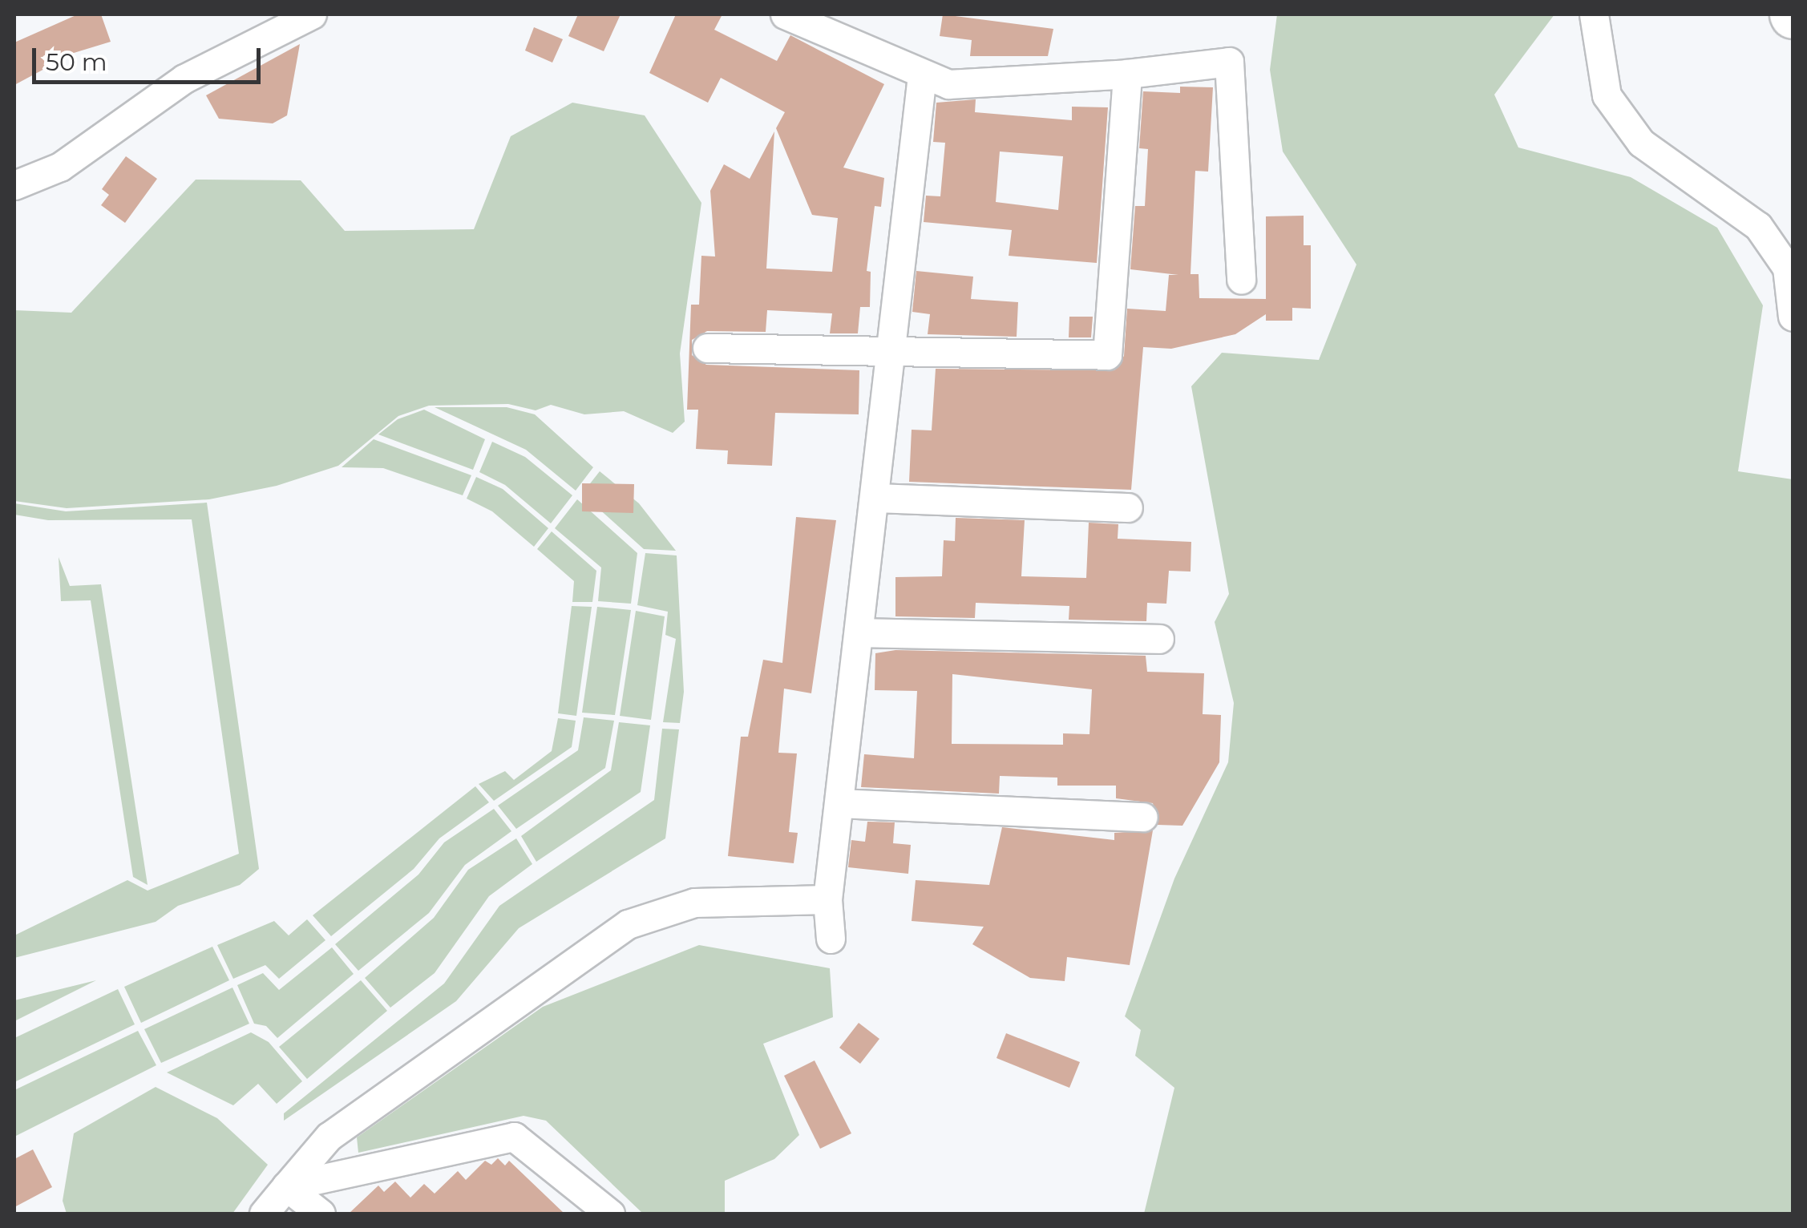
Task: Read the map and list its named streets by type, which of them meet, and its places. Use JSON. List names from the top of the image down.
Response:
{
  "scale_bar": "50 m"
}
